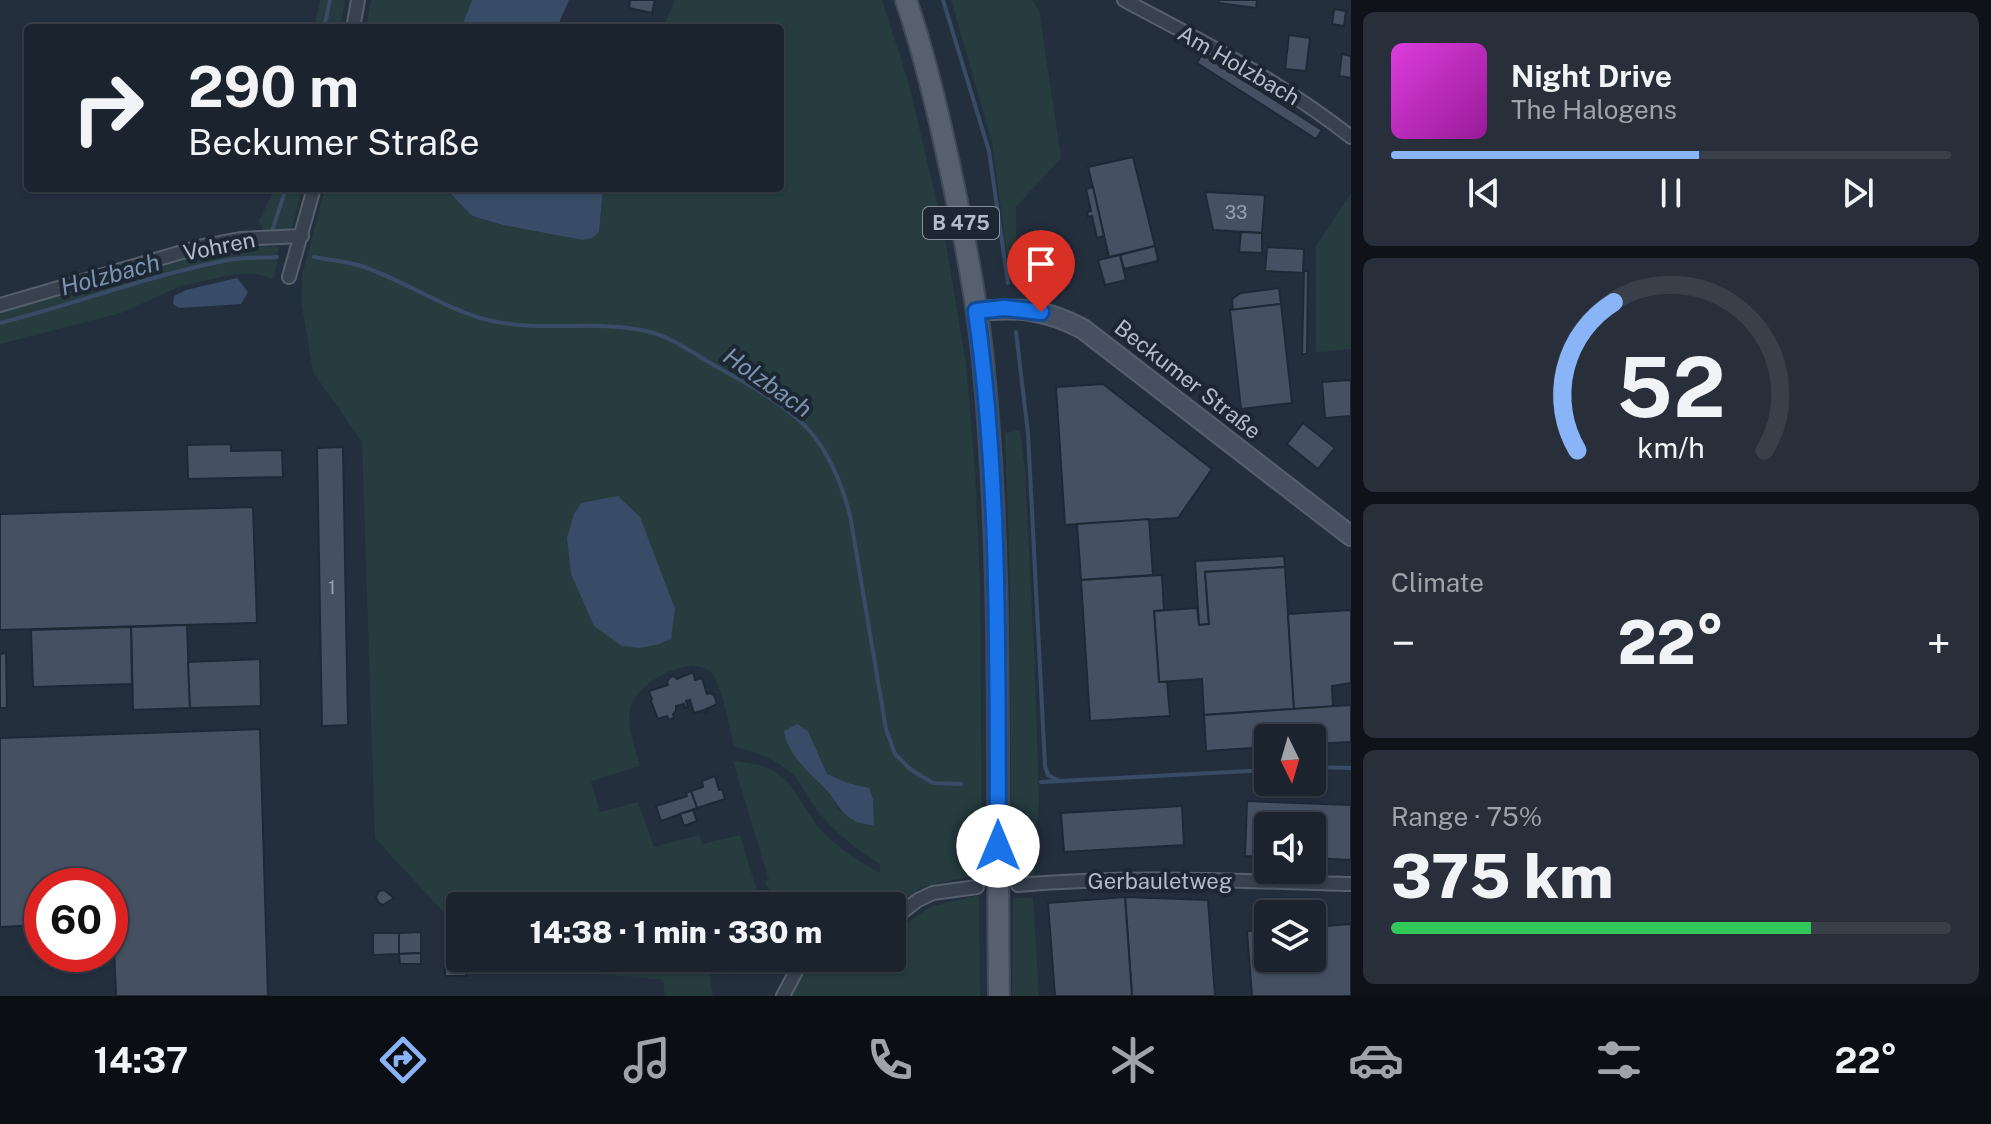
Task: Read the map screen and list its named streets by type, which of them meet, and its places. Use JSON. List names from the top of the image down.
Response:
{
  "streets": {
    "main road": ["B 475"],
    "street": [
      "Am Holzbach",
      "Vohren",
      "Beckumer Straße",
      "Gerbauletweg"
    ]
  },
  "crossings": [
    ["B 475", "Beckumer Straße"]
  ],
  "water": ["Holzbach"],
  "house_numbers": ["33", "1"],
  "north": "bottom",
  "page": {
    "turn": ["290 m", "Beckumer Straße"],
    "song": ["Night Drive", "The Halogens"],
    "tile": [
      "Climate",
      ["Range · 75%", "375 km"]
    ],
    "heat": ["−", "22°", "+"],
    "limit": "60",
    "trip": "14:38 · 1 min · 330 m",
    "tabs": ["14:37", "22°"],
    "gauge": ["52", "km/h"]
  }
}
